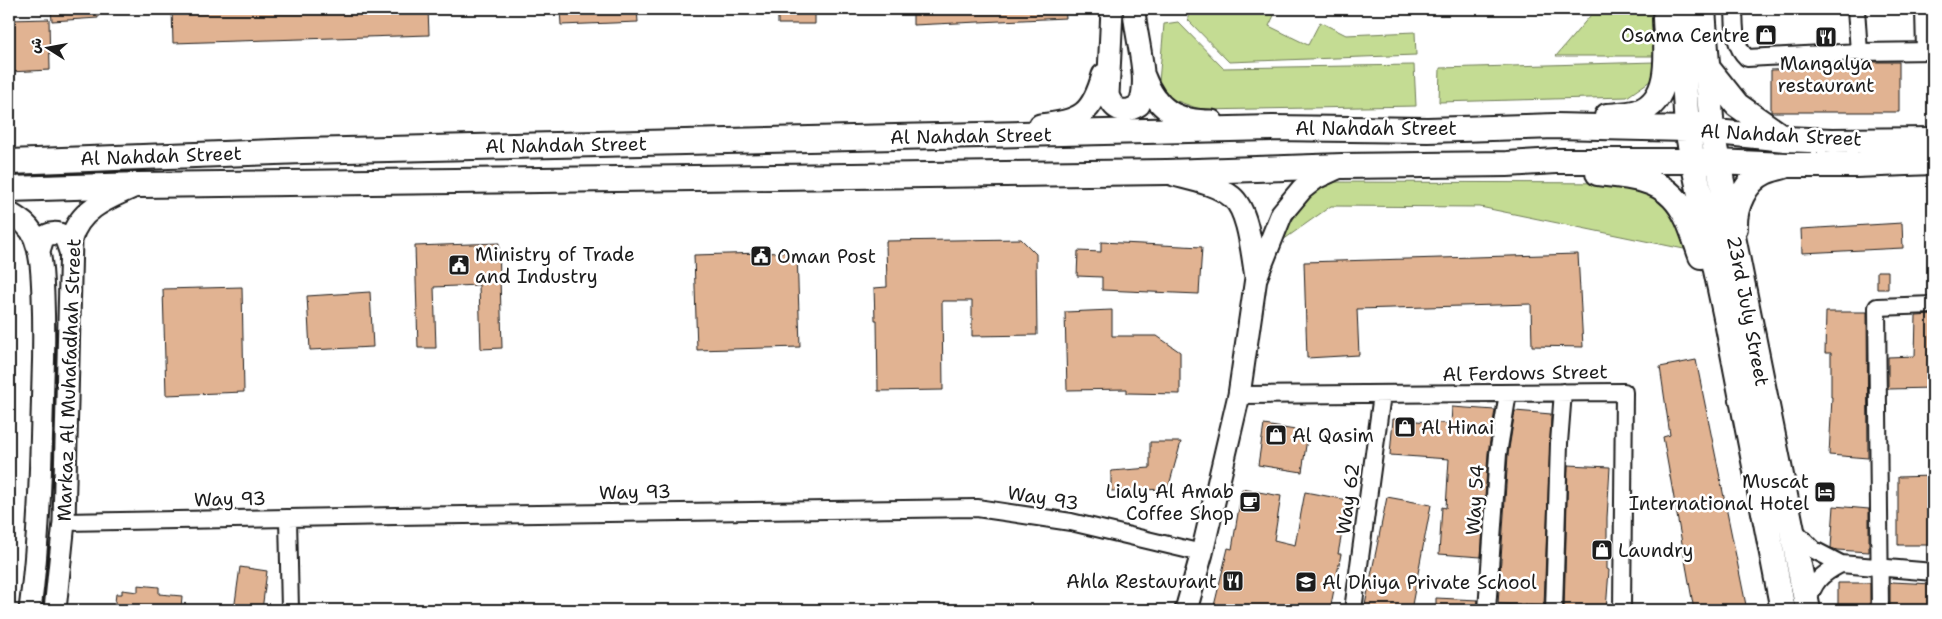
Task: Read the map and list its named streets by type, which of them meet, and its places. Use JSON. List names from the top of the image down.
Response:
{
  "streets": {
    "main road": ["Al Nahdah Street", "23rd July Street"],
    "street": [
      "Al Ferdows Street",
      "Markaz Al Muhafadhah Street",
      "Way 93",
      "Way 62",
      "Way 54"
    ]
  },
  "crossings": [
    ["Al Nahdah Street", "23rd July Street"],
    ["Al Nahdah Street", "Markaz Al Muhafadhah Street"],
    ["Al Ferdows Street", "Way 62"],
    ["Al Ferdows Street", "Way 54"],
    ["Markaz Al Muhafadhah Street", "Way 93"]
  ],
  "places": {
    "shop": [
      "Osama Centre",
      "Al Hinai",
      "Al Qasim",
      "Laundry"
    ],
    "restaurant": ["Mangalya restaurant", "Ahla Restaurant"],
    "public building": ["Oman Post", "Ministry of Trade and Industry"],
    "hotel": ["Muscat International Hotel"],
    "cafe": ["Lialy Al Amab Coffee Shop"],
    "school or university": ["Al Dhiya Private School"]
  },
  "north": "left"
}
